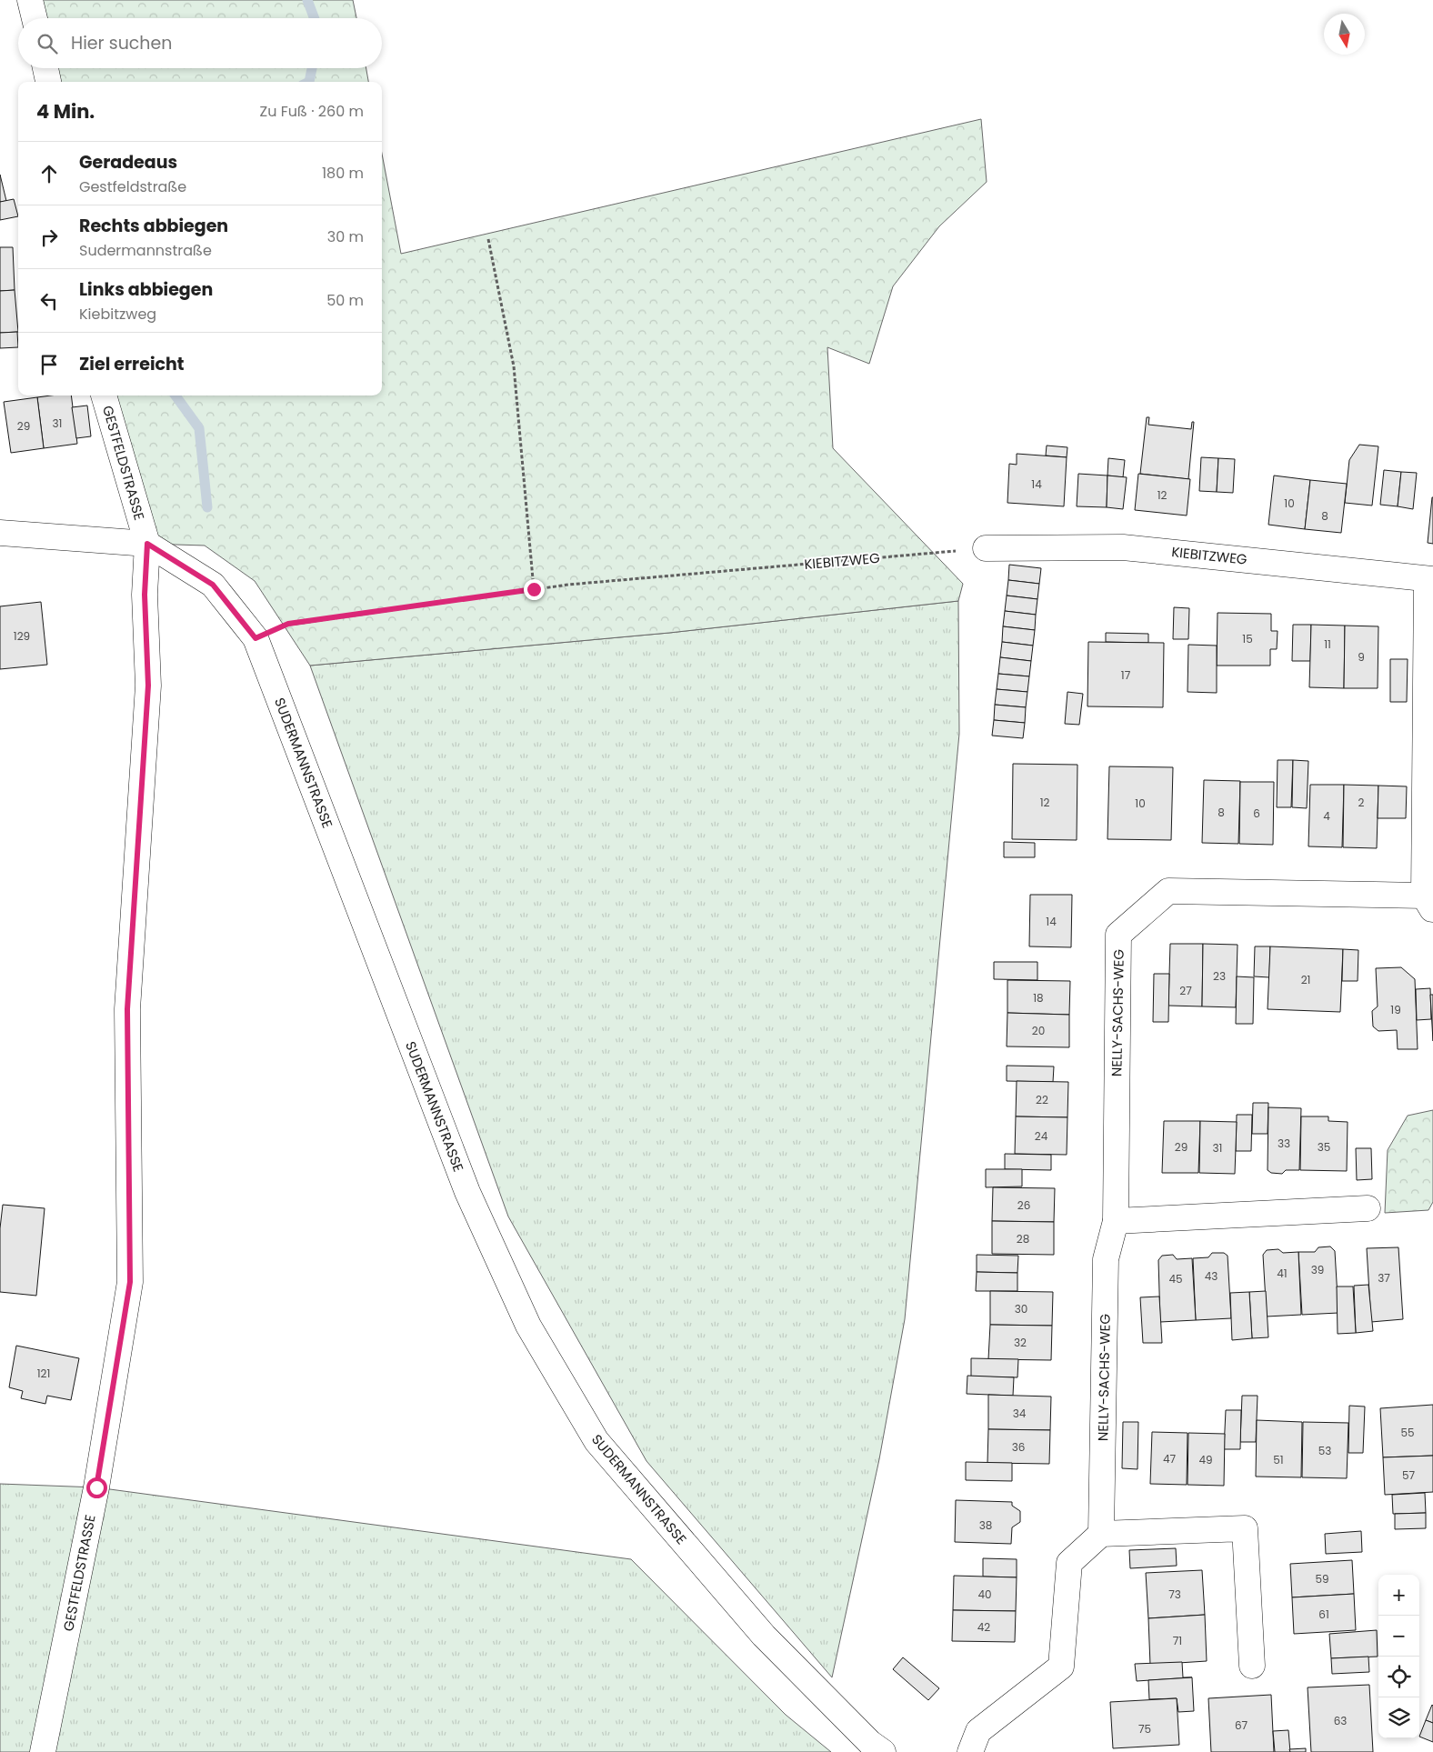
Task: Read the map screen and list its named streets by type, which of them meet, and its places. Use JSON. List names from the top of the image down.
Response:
{
  "streets": {
    "street": [
      "GESTFELDSTRASSE",
      "KIEBITZWEG",
      "SUDERMANNSTRASSE",
      "NELLY-SACHS-WEG"
    ]
  },
  "crossings": [
    ["GESTFELDSTRASSE", "SUDERMANNSTRASSE"],
    ["KIEBITZWEG", "SUDERMANNSTRASSE"],
    ["KIEBITZWEG", "NELLY-SACHS-WEG"]
  ],
  "house_numbers": [
    "31",
    "29",
    "14",
    "12",
    "10",
    "8",
    "129",
    "15",
    "11",
    "9",
    "17",
    "12",
    "2",
    "10",
    "8",
    "6",
    "4",
    "14",
    "23",
    "21",
    "27",
    "18",
    "19",
    "20",
    "22",
    "24",
    "33",
    "29",
    "35",
    "31",
    "26",
    "28",
    "39",
    "41",
    "43",
    "37",
    "45",
    "30",
    "32",
    "121",
    "34",
    "55",
    "36",
    "53",
    "47",
    "49",
    "51",
    "57",
    "38",
    "59",
    "40",
    "73",
    "61",
    "42",
    "71",
    "63",
    "67",
    "75"
  ],
  "north": "bottom",
  "page": {
    "search": "Hier suchen",
    "heading": ["4 Min.", "Zu Fuß · 260 m"],
    "list": [
      ["Geradeaus", "Gestfeldstraße", "180 m"],
      ["Rechts abbiegen", "Sudermannstraße", "30 m"],
      ["Links abbiegen", "Kiebitzweg", "50 m"],
      "Ziel erreicht"
    ],
    "map_buttons": ["+", "−"]
  }
}
